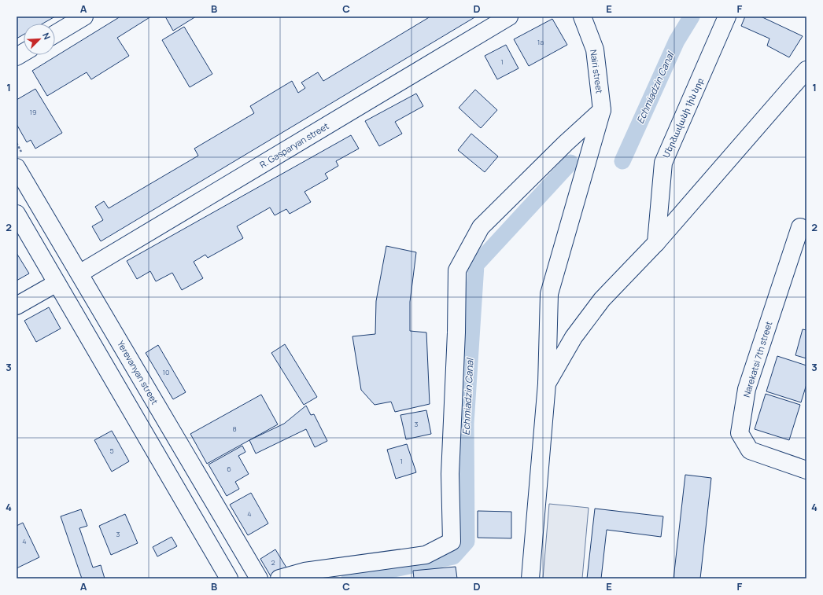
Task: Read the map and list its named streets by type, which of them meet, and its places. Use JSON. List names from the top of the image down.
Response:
{
  "streets": {
    "main road": [
      "Nairi street",
      "Մերձավանի 1ին նրբ",
      "R. Gasparyan street",
      "Narekatsi 7th street",
      "Yerevanyan street"
    ]
  },
  "crossings": [
    ["R. Gasparyan street", "Yerevanyan street"]
  ],
  "water": ["Echmiadzin Canal"],
  "house_numbers": [
    "1a",
    "1",
    "19",
    "10",
    "3",
    "8",
    "5",
    "1",
    "6",
    "4",
    "3",
    "4",
    "2"
  ],
  "north": "top right",
  "grid": {
    "columns": [
      "A",
      "B",
      "C",
      "D",
      "E",
      "F"
    ],
    "rows": [
      "1",
      "2",
      "3",
      "4"
    ]
  }
}
